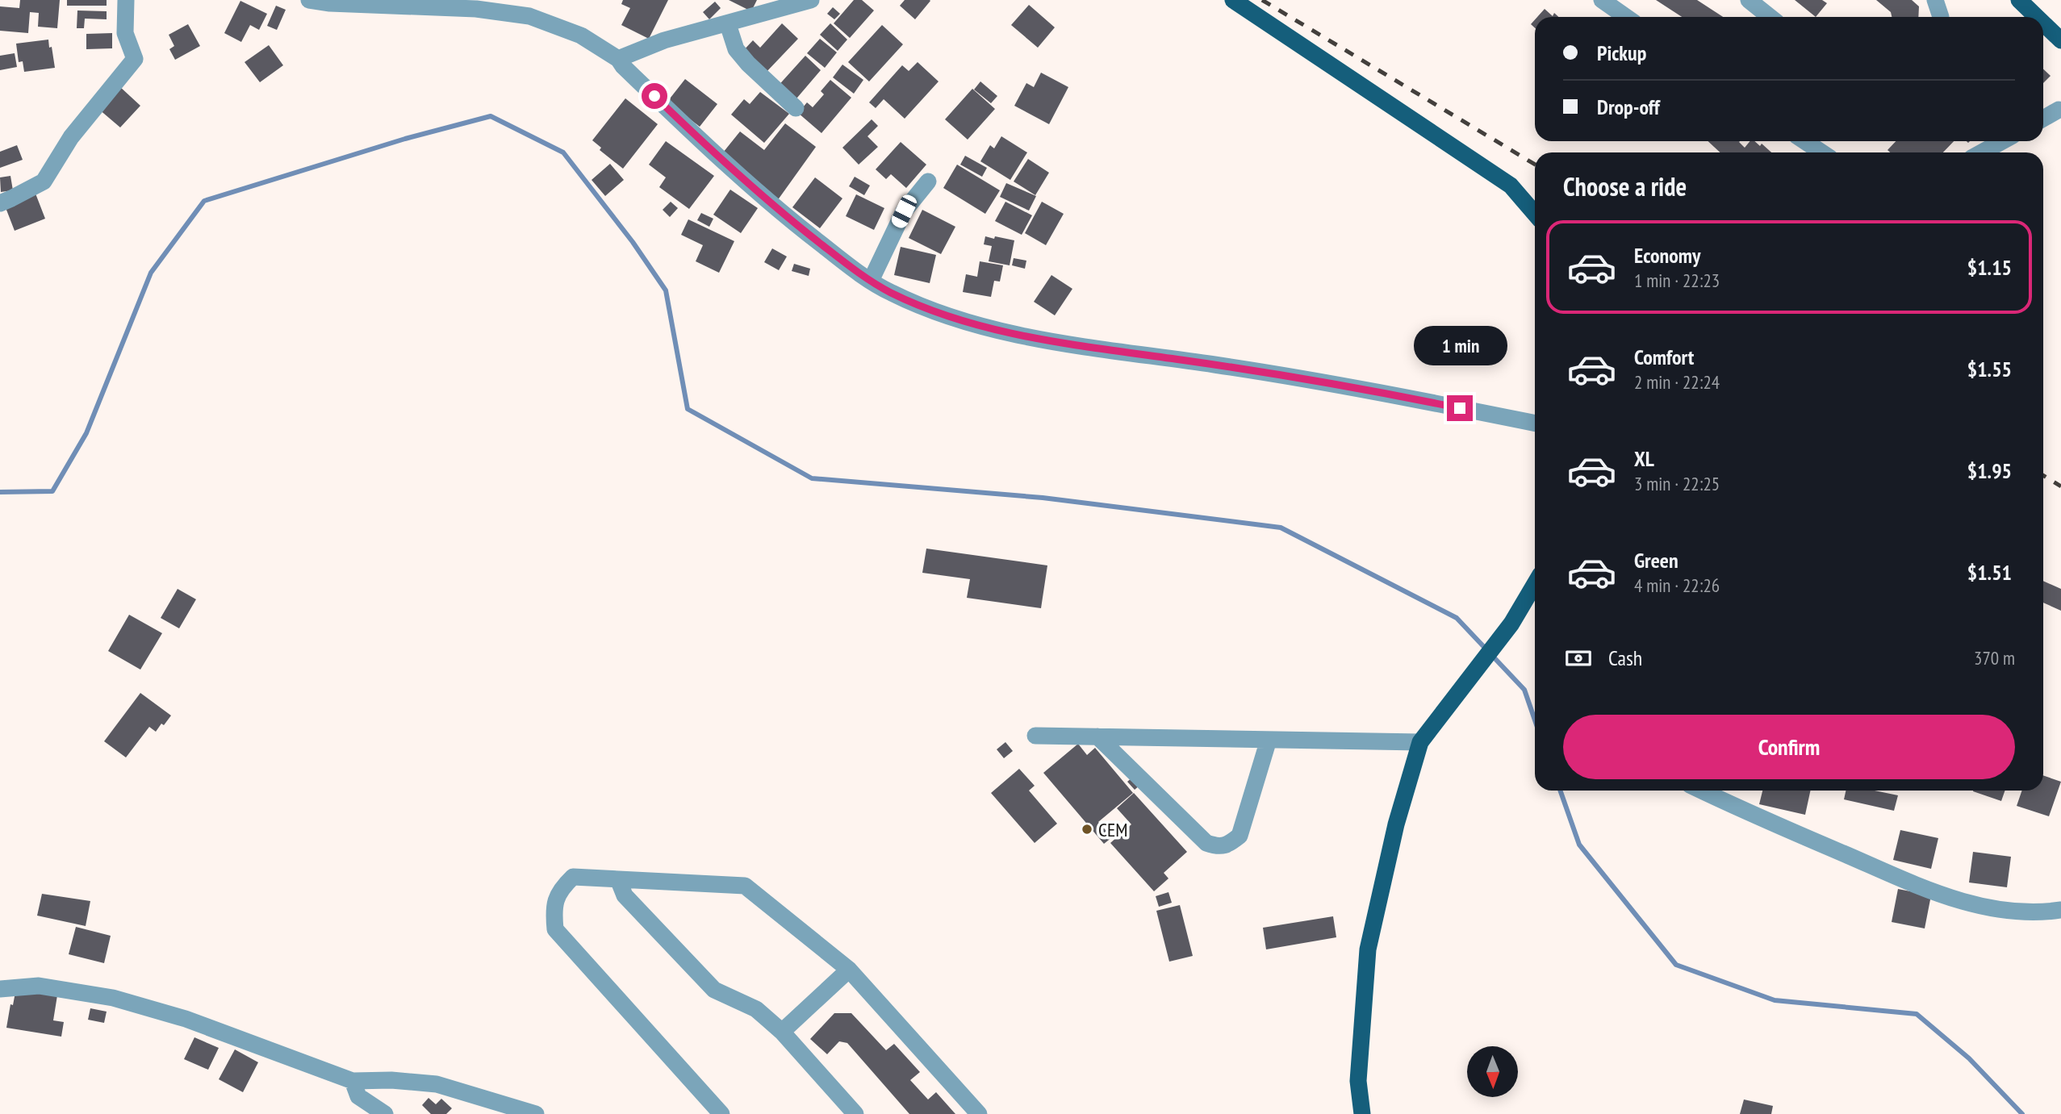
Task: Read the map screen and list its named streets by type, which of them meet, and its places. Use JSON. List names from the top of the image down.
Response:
{
  "places": ["CEM"],
  "north": "bottom",
  "page": {
    "banner": ["Pickup", "Drop-off"],
    "heading": "Choose a ride",
    "list": [
      {
        "name": "Economy",
        "note": "1 min · 22:23",
        "value": "$1.15"
      },
      {
        "name": "Comfort",
        "note": "2 min · 22:24",
        "value": "$1.55"
      },
      {
        "name": "XL",
        "note": "3 min · 22:25",
        "value": "$1.95"
      },
      {
        "name": "Green",
        "note": "4 min · 22:26",
        "value": "$1.51"
      }
    ],
    "bubble": "1 min",
    "pay": ["Cash", "370 m"],
    "buttons": "Confirm"
  }
}
